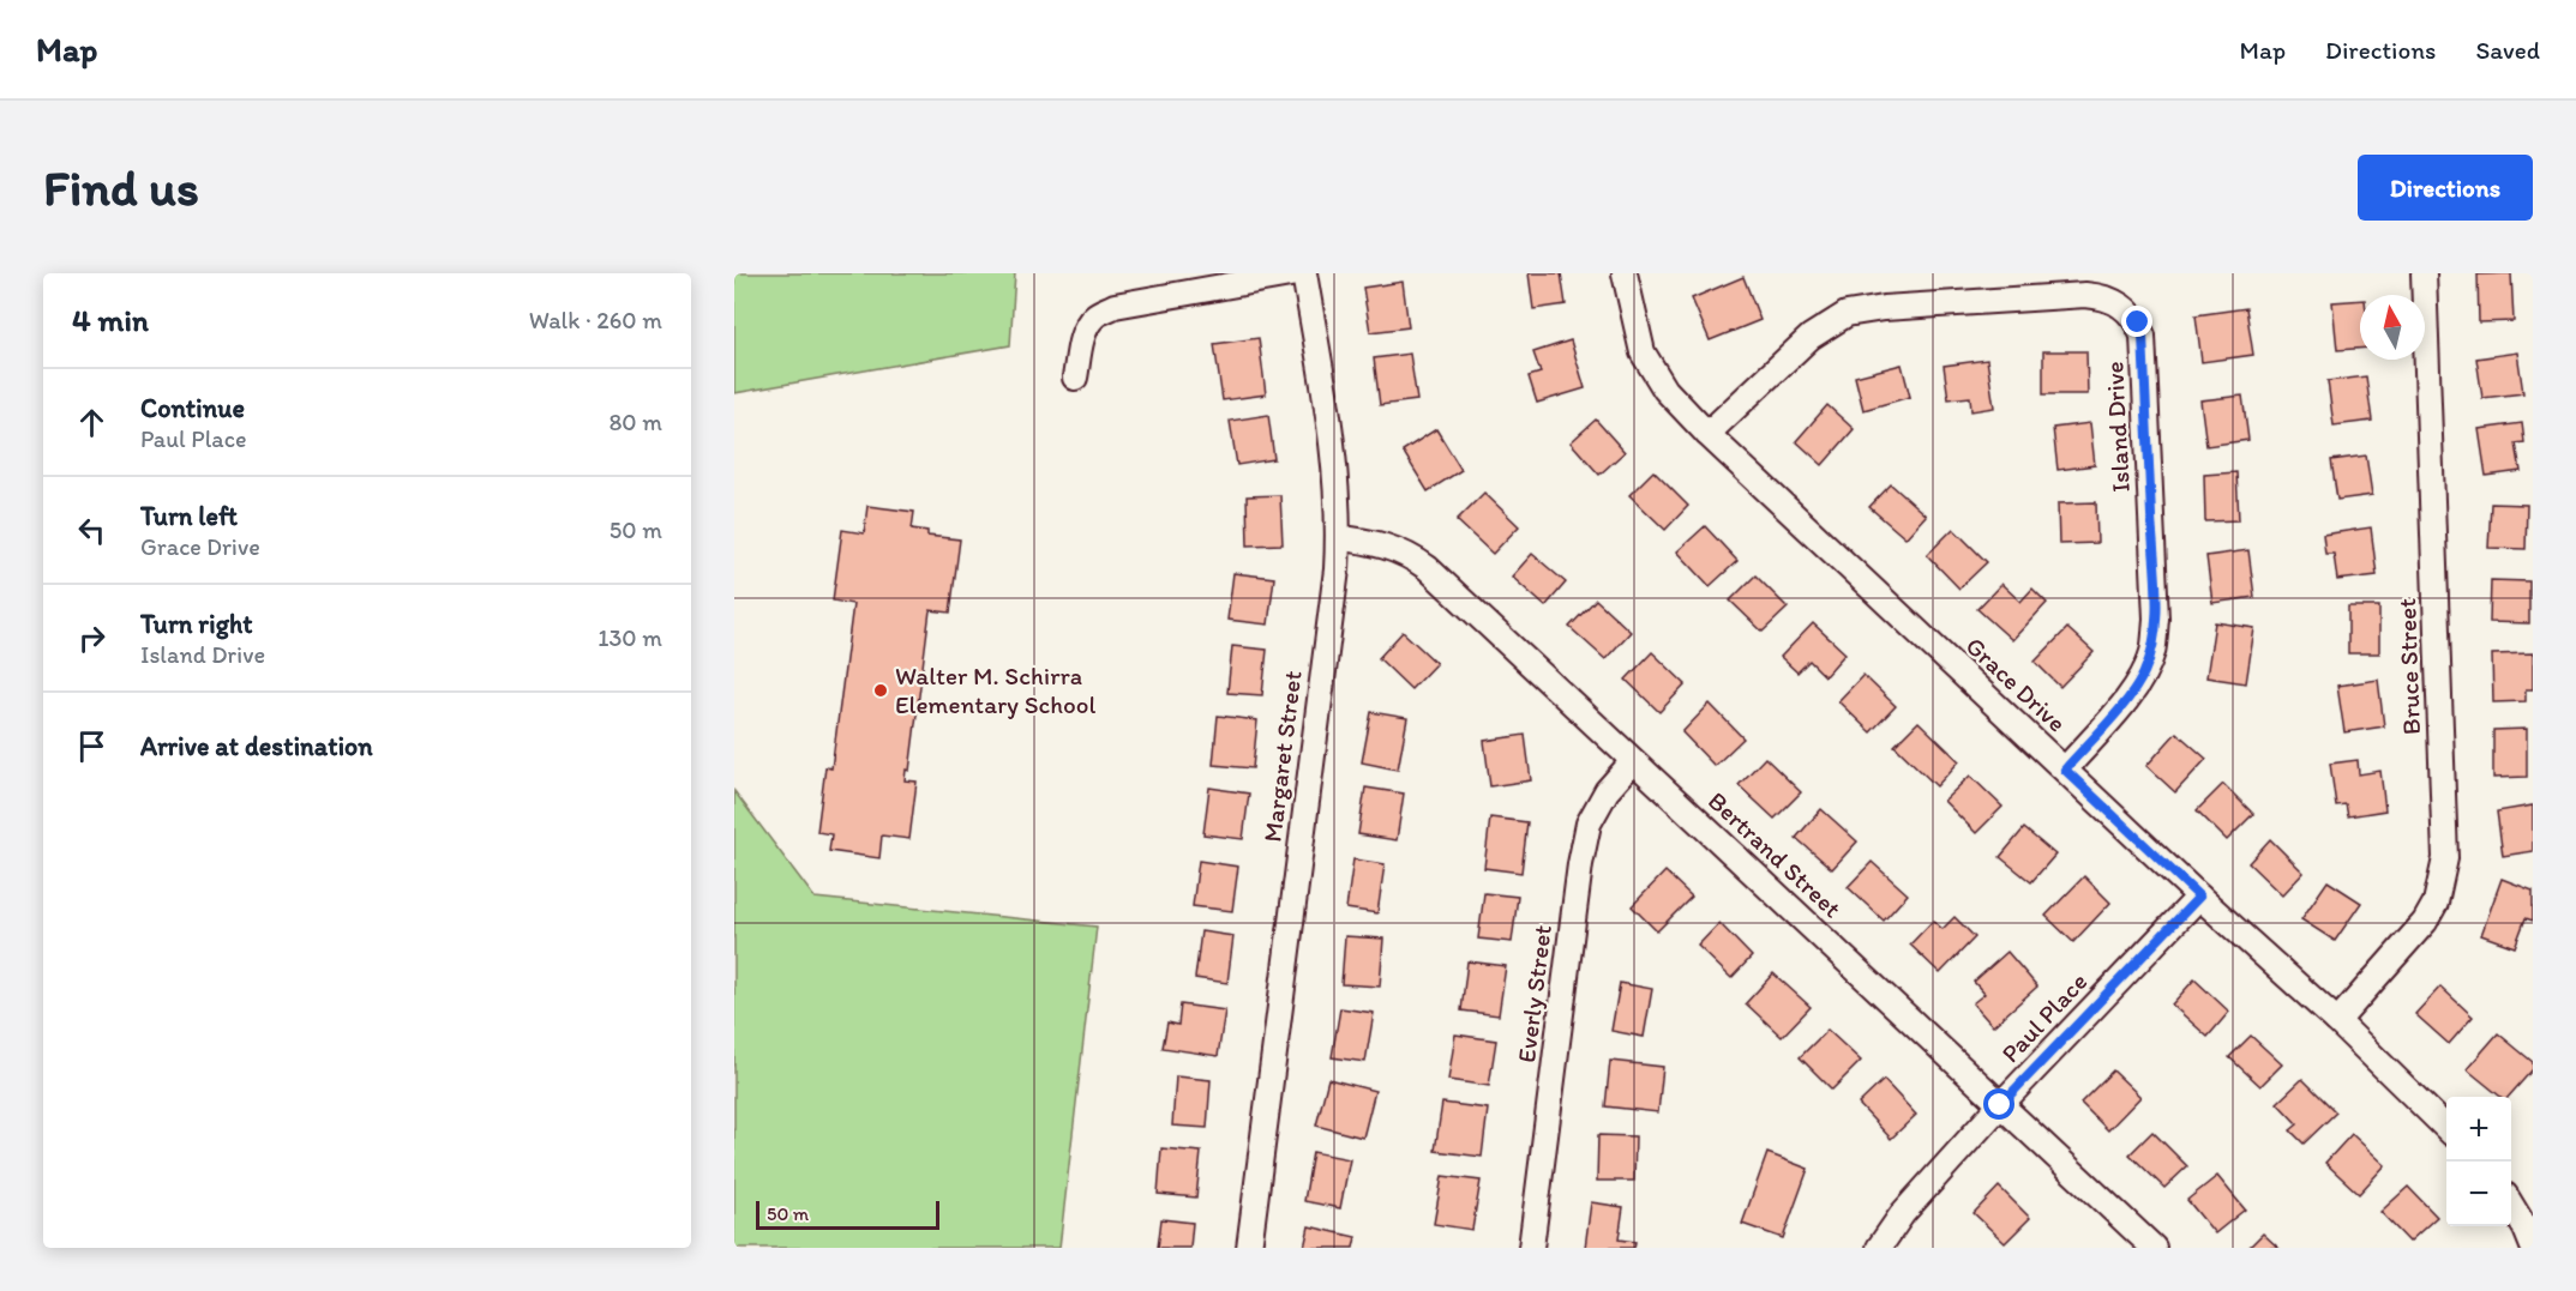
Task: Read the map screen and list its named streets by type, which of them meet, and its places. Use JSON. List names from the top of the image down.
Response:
{
  "streets": {
    "street": [
      "Island Drive",
      "Bruce Street",
      "Grace Drive",
      "Margaret Street",
      "Bertrand Street",
      "Everly Street",
      "Paul Place"
    ]
  },
  "crossings": [
    ["Island Drive", "Grace Drive"],
    ["Bruce Street", "Grace Drive"],
    ["Grace Drive", "Paul Place"],
    ["Margaret Street", "Bertrand Street"],
    ["Bertrand Street", "Everly Street"],
    ["Bertrand Street", "Paul Place"]
  ],
  "places": ["Walter M. Schirra Elementary School"],
  "scale_bar": "50 m",
  "north": "top",
  "page": {
    "header": "Map",
    "nav": ["Map", "Directions", "Saved"],
    "buttons": "Directions",
    "title": "Find us",
    "heading": ["4 min", "Walk · 260 m"],
    "list": [
      ["Continue", "Paul Place", "80 m"],
      ["Turn left", "Grace Drive", "50 m"],
      ["Turn right", "Island Drive", "130 m"],
      "Arrive at destination"
    ],
    "map_buttons": ["+", "−"],
    "scale": "50 m"
  }
}
